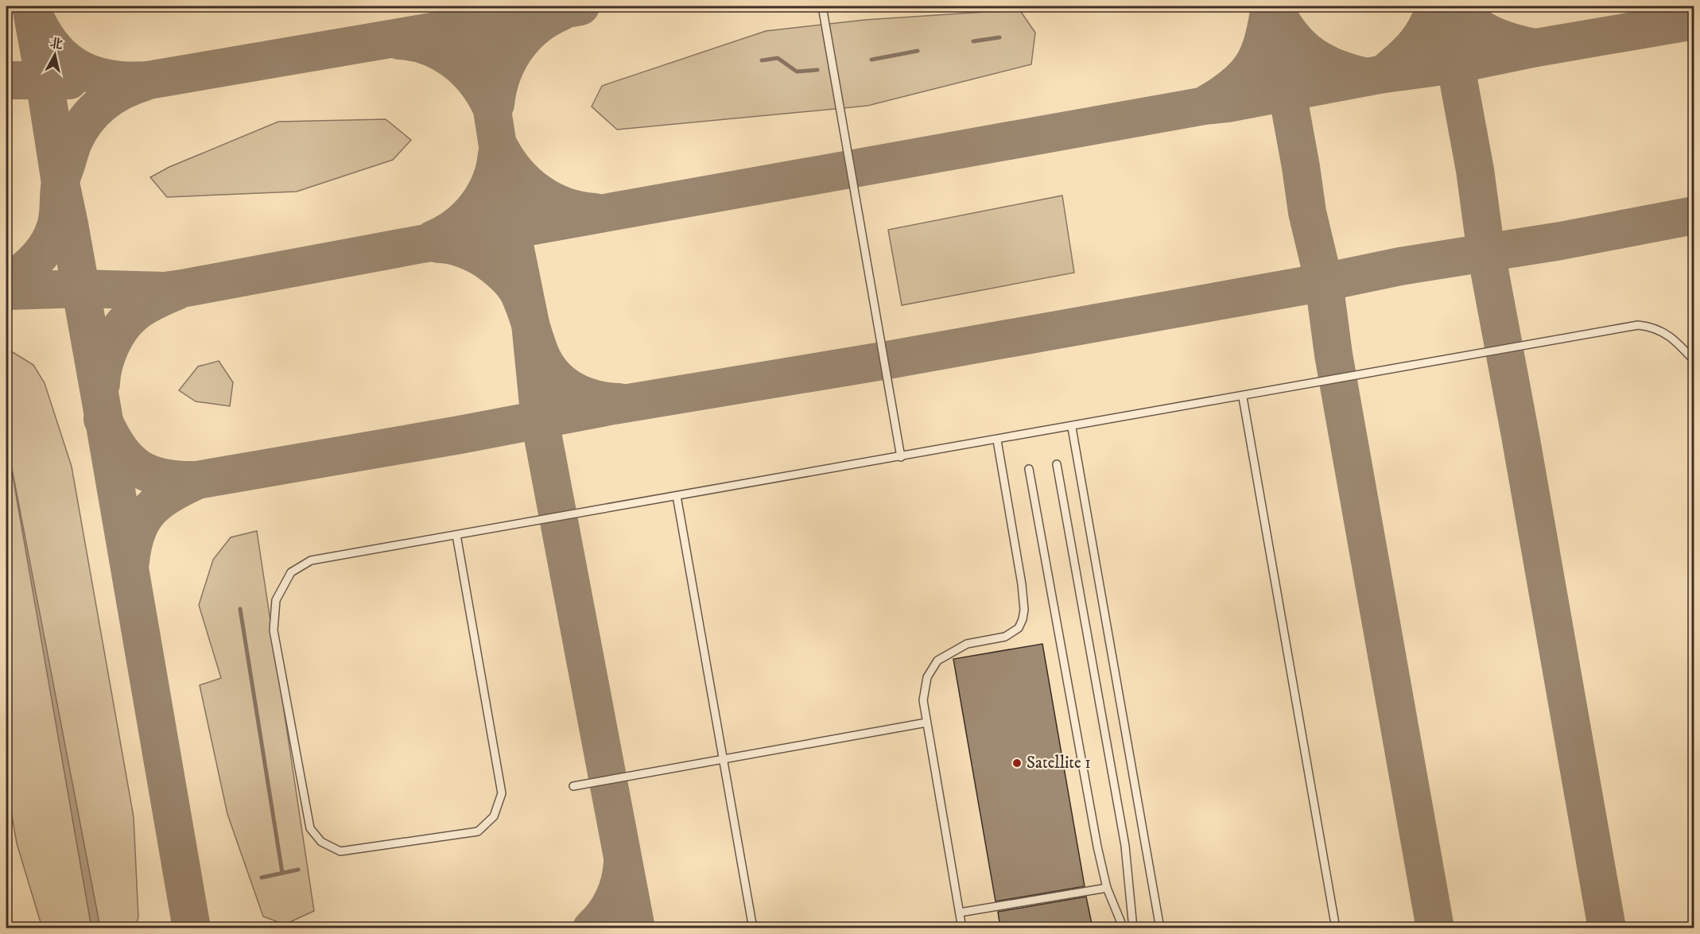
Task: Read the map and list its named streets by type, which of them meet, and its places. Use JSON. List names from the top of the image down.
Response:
{
  "places": ["Satellite 1"],
  "north": "top"
}
